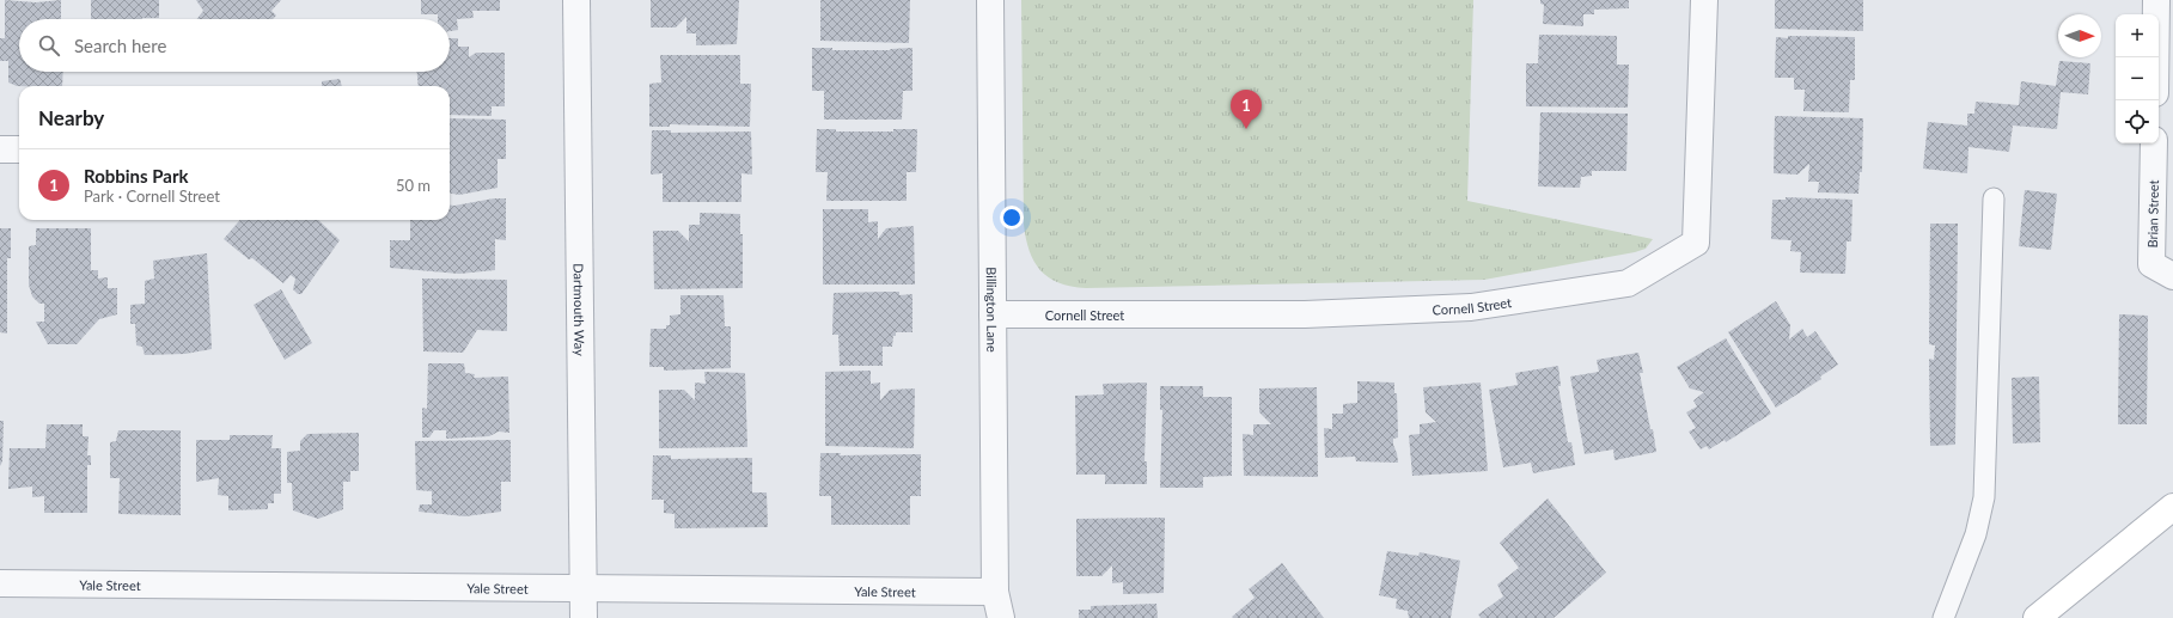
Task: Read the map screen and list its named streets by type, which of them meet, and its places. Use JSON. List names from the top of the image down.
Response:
{
  "streets": {
    "street": [
      "Brian Street",
      "Cornell Street",
      "Dartmouth Way",
      "Billington Lane",
      "Yale Street"
    ]
  },
  "crossings": [
    ["Cornell Street", "Billington Lane"],
    ["Dartmouth Way", "Yale Street"],
    ["Billington Lane", "Yale Street"]
  ],
  "north": "right",
  "page": {
    "map_buttons": ["+", "−"],
    "search": "Search here",
    "heading": "Nearby",
    "pins": "1",
    "list": [
      {
        "mark": "1",
        "name": "Robbins Park",
        "note": "Park · Cornell Street",
        "value": "50 m"
      }
    ]
  }
}
